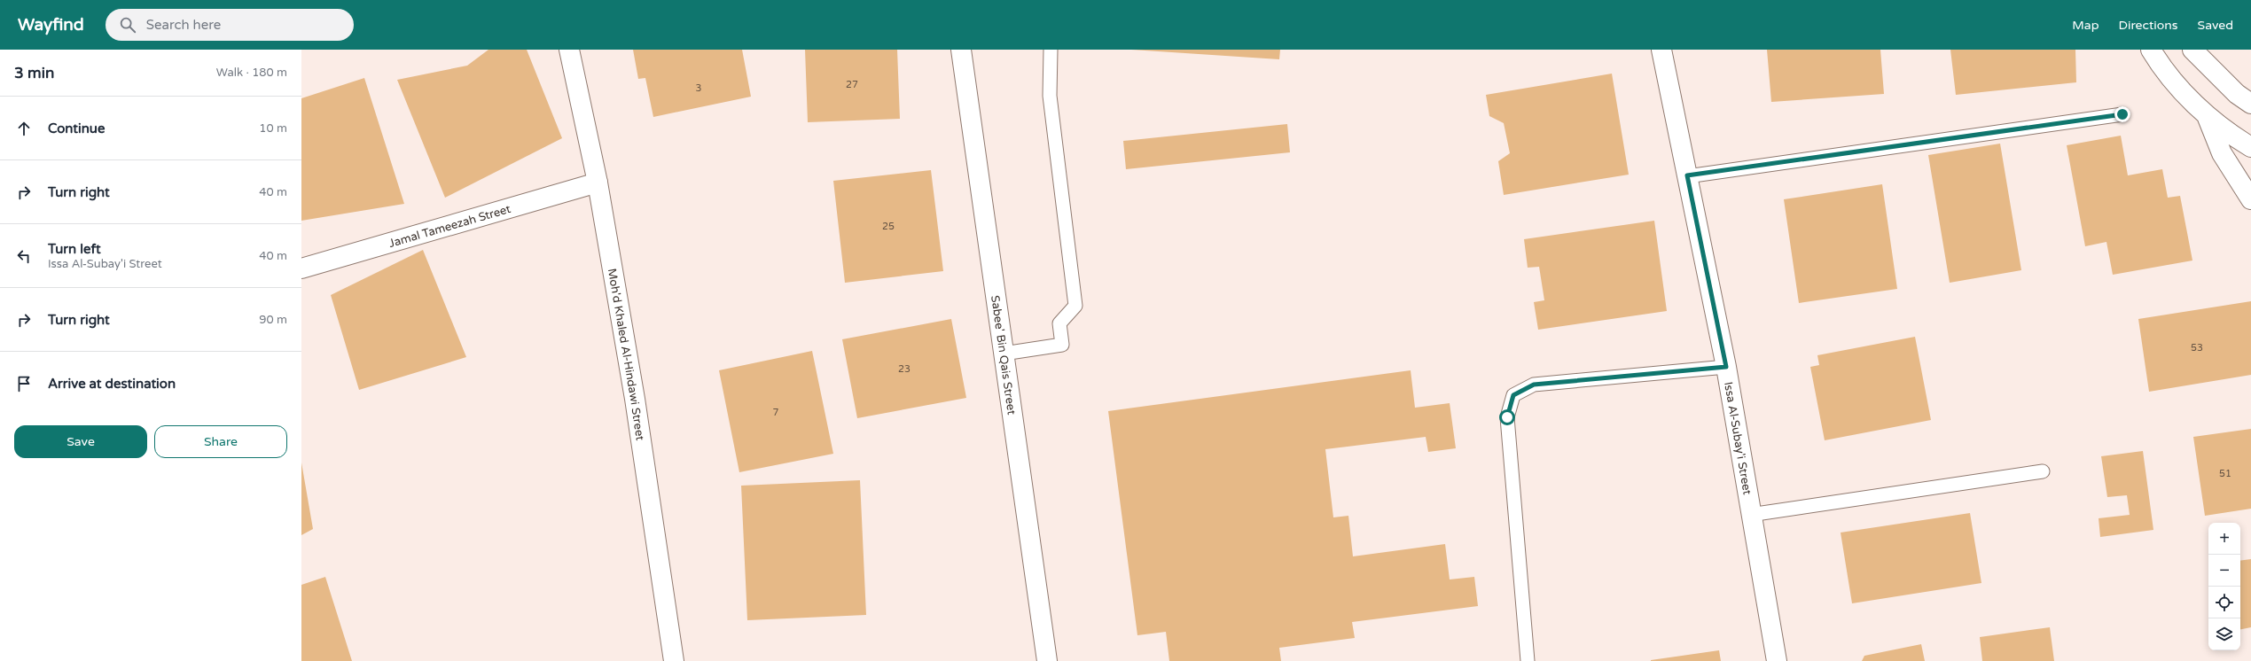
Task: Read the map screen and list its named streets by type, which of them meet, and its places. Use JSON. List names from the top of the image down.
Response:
{
  "streets": {
    "street": [
      "Jamal Tameezah Street",
      "Moh'd Khaled Al-Hindawi Street",
      "Sabee' Bin Qais Street",
      "Issa Al-Subay'i Street"
    ]
  },
  "crossings": [
    ["Jamal Tameezah Street", "Moh'd Khaled Al-Hindawi Street"]
  ],
  "house_numbers": [
    "27",
    "3",
    "25",
    "53",
    "23",
    "7",
    "51"
  ],
  "page": {
    "header": "Wayfind",
    "search": "Search here",
    "nav": ["Map", "Directions", "Saved"],
    "heading": ["3 min", "Walk · 180 m"],
    "list": [
      ["Continue", "10 m"],
      ["Turn right", "40 m"],
      ["Turn left", "Issa Al-Subay'i Street", "40 m"],
      ["Turn right", "90 m"],
      "Arrive at destination"
    ],
    "buttons": ["Save", "Share"],
    "map_buttons": ["+", "−"]
  }
}
